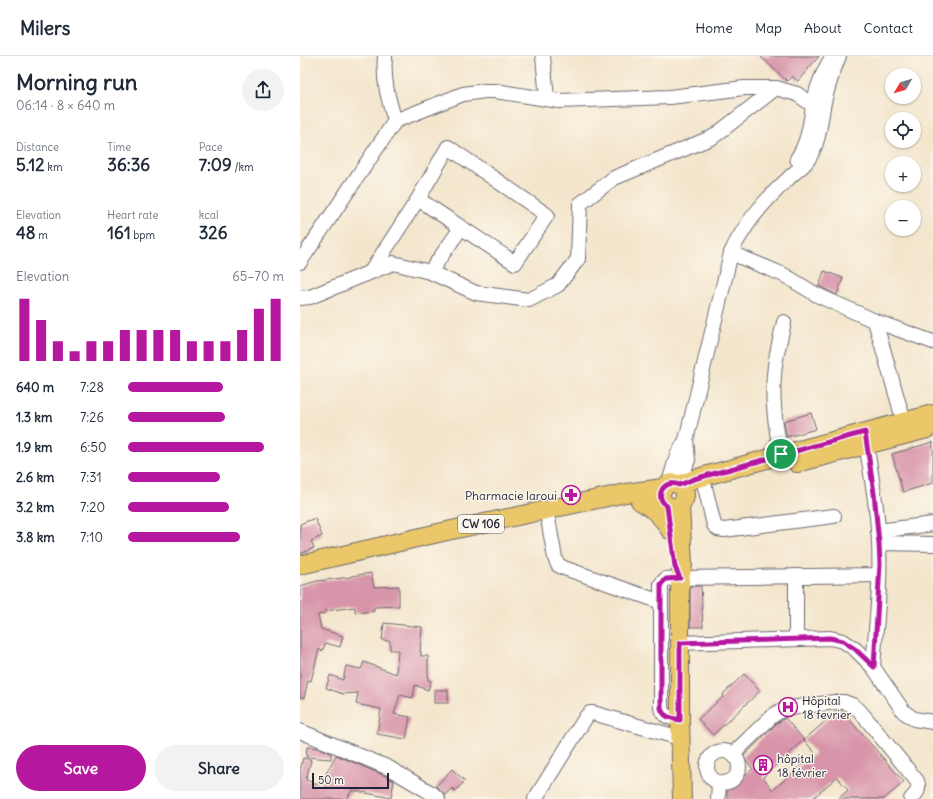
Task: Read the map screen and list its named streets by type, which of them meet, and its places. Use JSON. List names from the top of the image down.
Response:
{
  "streets": {
    "main road": ["CW 106"]
  },
  "places": {
    "pharmacy": ["Pharmacie laroui"],
    "hospital": ["Hôpital 18 fevrier"],
    "building": ["hôpital 18 février"]
  },
  "scale_bar": "50 m",
  "north": "bottom left",
  "page": {
    "header": "Milers",
    "nav": [
      "Home",
      "Map",
      "About",
      "Contact"
    ],
    "heading": ["Morning run", "06:14 · 8 × 640 m"],
    "map_buttons": ["+", "−"],
    "stats": [
      ["Distance", "5.12 km"],
      ["Time", "36:36"],
      ["Pace", "7:09 /km"],
      ["Elevation", "48 m"],
      ["Heart rate", "161 bpm"],
      ["kcal", "326"]
    ],
    "chart": ["Elevation", "65–70 m"],
    "list": [
      {
        "name": "640 m",
        "note": "7:28"
      },
      {
        "name": "1.3 km",
        "note": "7:26"
      },
      {
        "name": "1.9 km",
        "note": "6:50"
      },
      {
        "name": "2.6 km",
        "note": "7:31"
      },
      {
        "name": "3.2 km",
        "note": "7:20"
      },
      {
        "name": "3.8 km",
        "note": "7:10"
      }
    ],
    "buttons": ["Save", "Share"],
    "scale": "50 m"
  }
}
